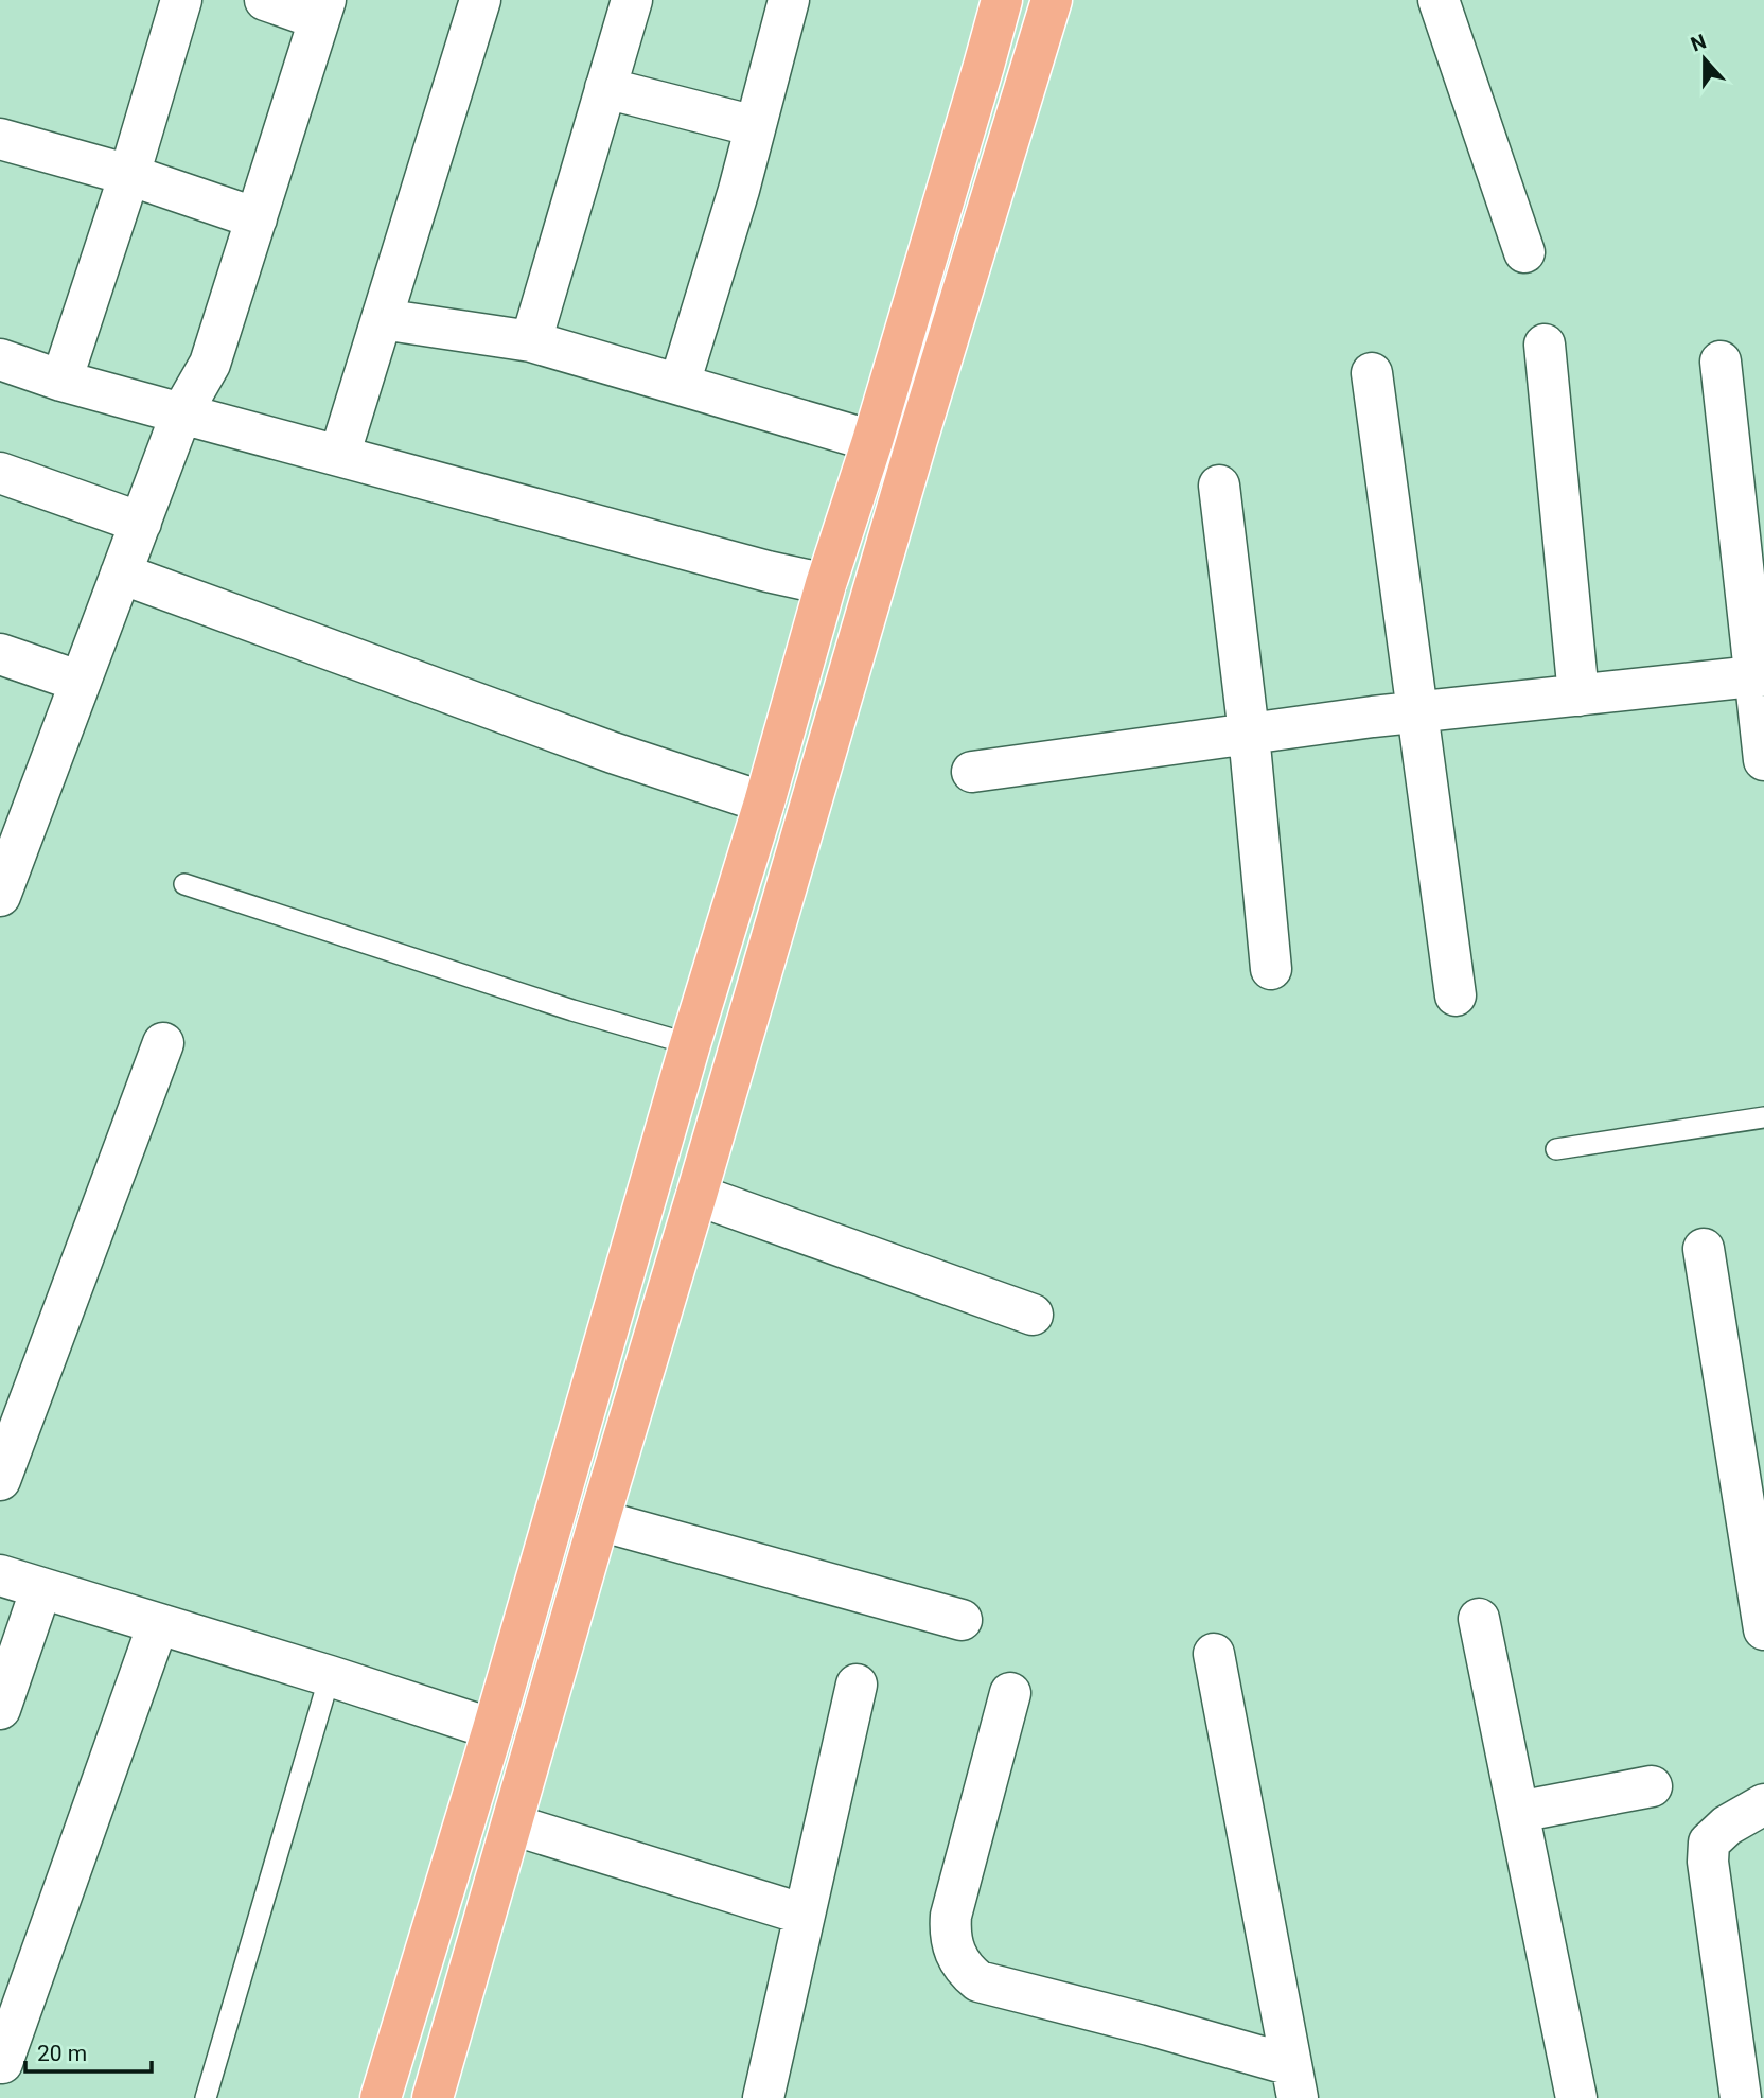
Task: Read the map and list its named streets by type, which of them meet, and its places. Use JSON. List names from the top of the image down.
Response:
{
  "scale_bar": "20 m",
  "north": "top"
}
